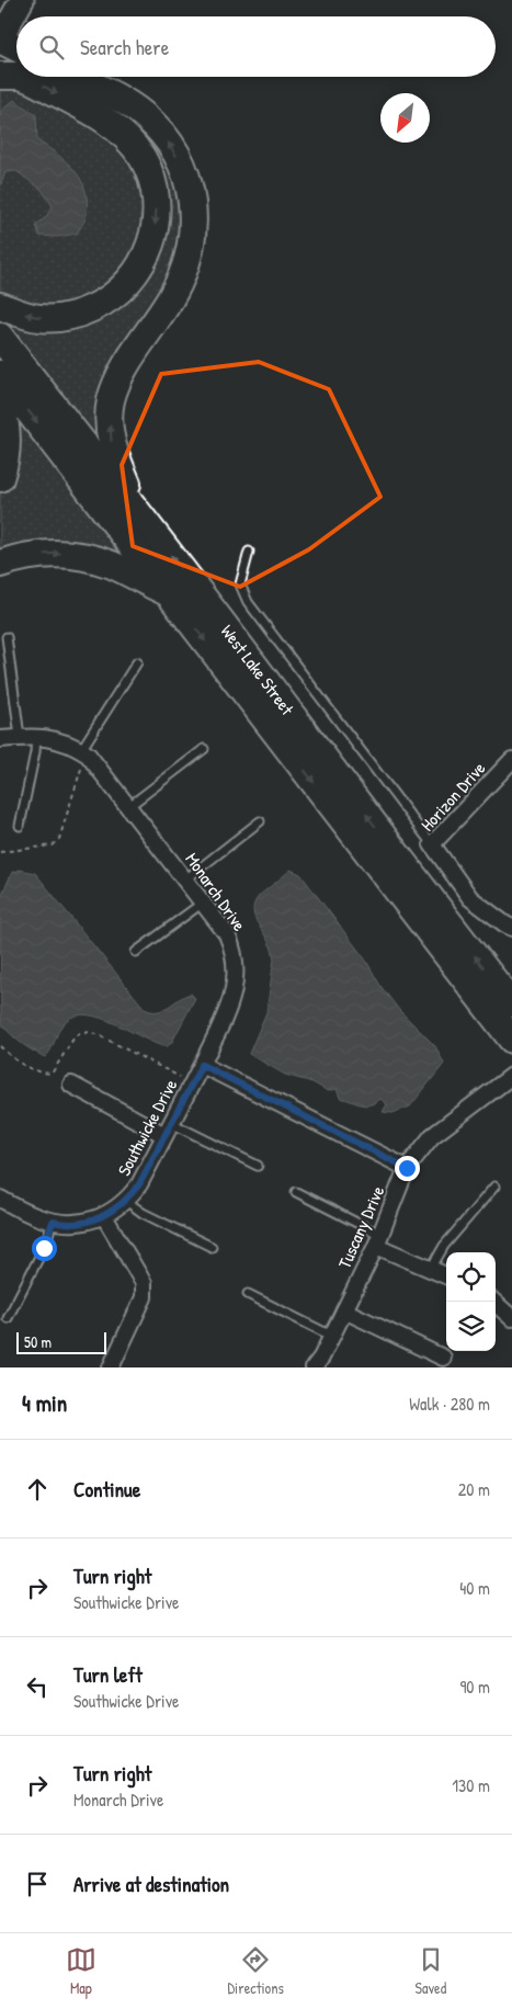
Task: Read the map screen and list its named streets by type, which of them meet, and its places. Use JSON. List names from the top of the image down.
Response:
{
  "streets": {
    "highway": ["West Lake Street"],
    "street": [
      "Horizon Drive",
      "Monarch Drive",
      "Southwicke Drive",
      "Tuscany Drive"
    ]
  },
  "crossings": [
    ["Monarch Drive", "Southwicke Drive"]
  ],
  "scale_bar": "50 m",
  "north": "bottom left",
  "page": {
    "search": "Search here",
    "scale": "50 m",
    "heading": ["4 min", "Walk · 280 m"],
    "list": [
      ["Continue", "20 m"],
      ["Turn right", "Southwicke Drive", "40 m"],
      ["Turn left", "Southwicke Drive", "90 m"],
      ["Turn right", "Monarch Drive", "130 m"],
      "Arrive at destination"
    ],
    "nav": ["Map", "Directions", "Saved"]
  }
}
